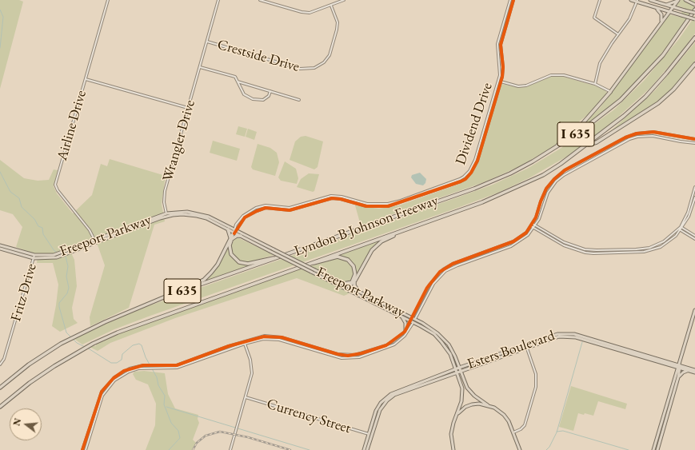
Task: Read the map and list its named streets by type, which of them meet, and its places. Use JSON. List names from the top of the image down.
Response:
{
  "streets": {
    "highway": ["I 635", "Lyndon B Johnson Freeway"],
    "main road": ["Freeport Parkway", "Esters Boulevard"],
    "street": [
      "Crestside Drive",
      "Dividend Drive",
      "Airline Drive",
      "Wrangler Drive",
      "Fritz Drive",
      "Currency Street"
    ]
  },
  "crossings": [
    ["Crestside Drive", "Wrangler Drive"],
    ["Dividend Drive", "Freeport Parkway"],
    ["Airline Drive", "Freeport Parkway"],
    ["Wrangler Drive", "Freeport Parkway"],
    ["Freeport Parkway", "Fritz Drive"],
    ["Freeport Parkway", "Esters Boulevard"],
    ["Esters Boulevard", "Currency Street"]
  ],
  "north": "left"
}
